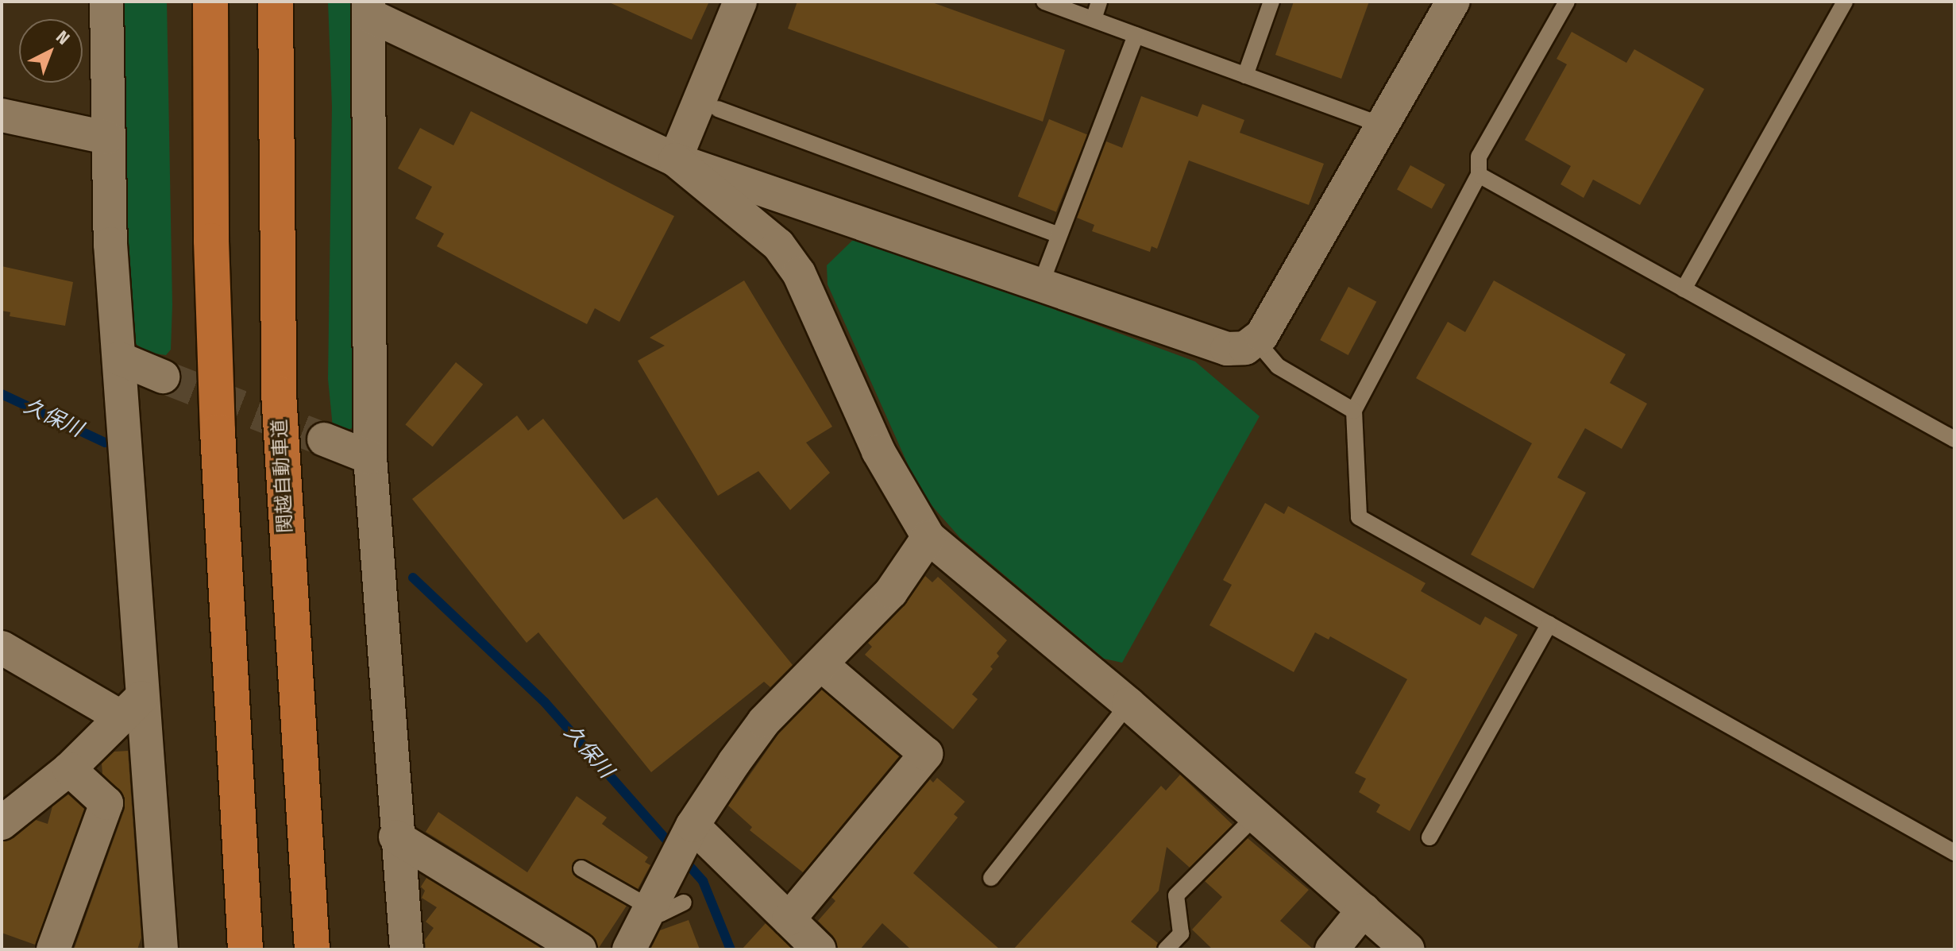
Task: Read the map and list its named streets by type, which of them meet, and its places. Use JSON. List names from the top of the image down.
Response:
{
  "streets": {
    "highway": ["関越自動車道"]
  },
  "water": ["久保川"],
  "north": "top right"
}
